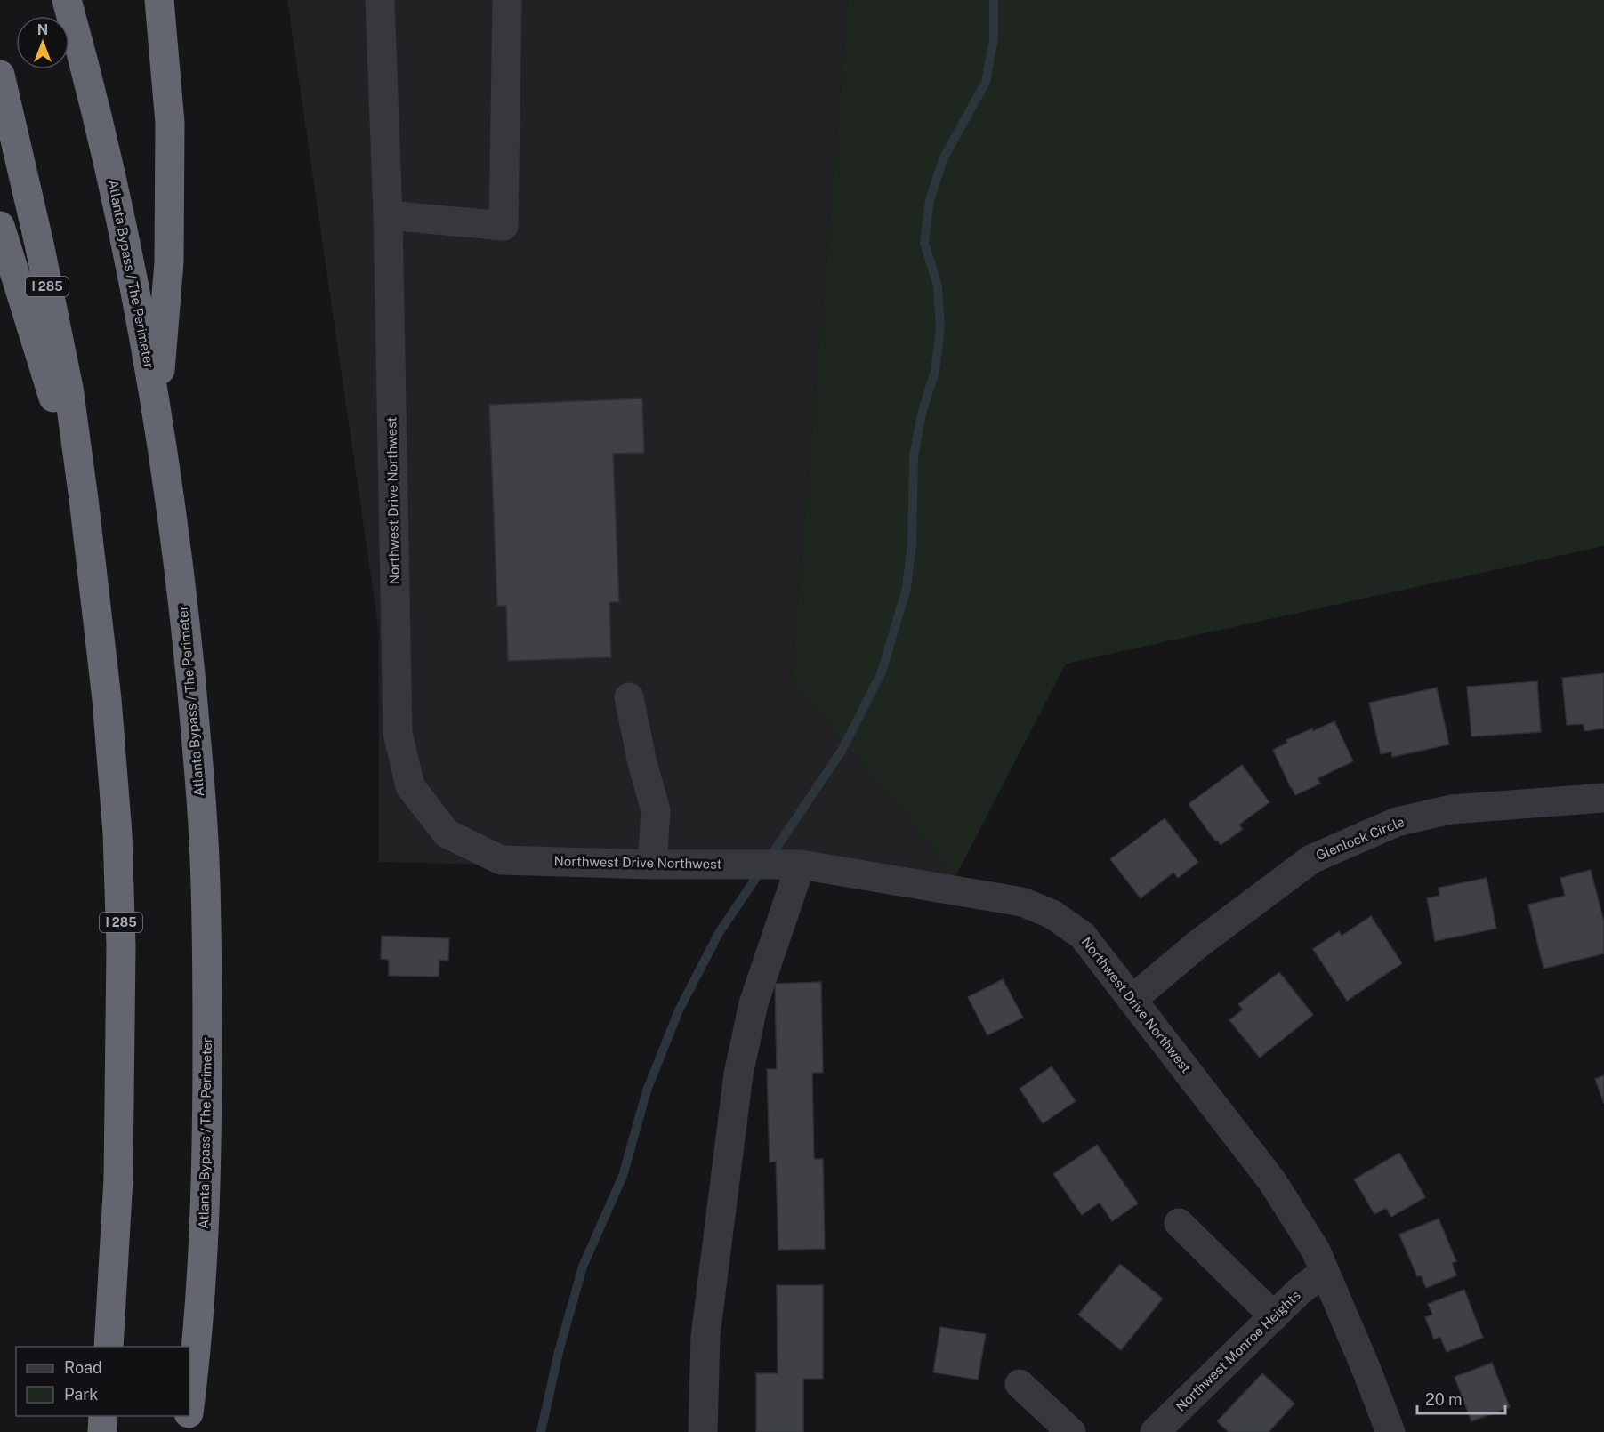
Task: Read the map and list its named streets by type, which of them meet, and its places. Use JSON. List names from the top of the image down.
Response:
{
  "streets": {
    "highway": ["Atlanta Bypass / The Perimeter", "I 285"],
    "street": ["Northwest Drive Northwest", "Glenlock Circle", "Northwest Monroe Heights"]
  },
  "crossings": [
    ["Northwest Drive Northwest", "Glenlock Circle"],
    ["Northwest Drive Northwest", "Northwest Monroe Heights"]
  ],
  "legend": ["Road", "Park"],
  "scale_bar": "20 m",
  "north": "top"
}
